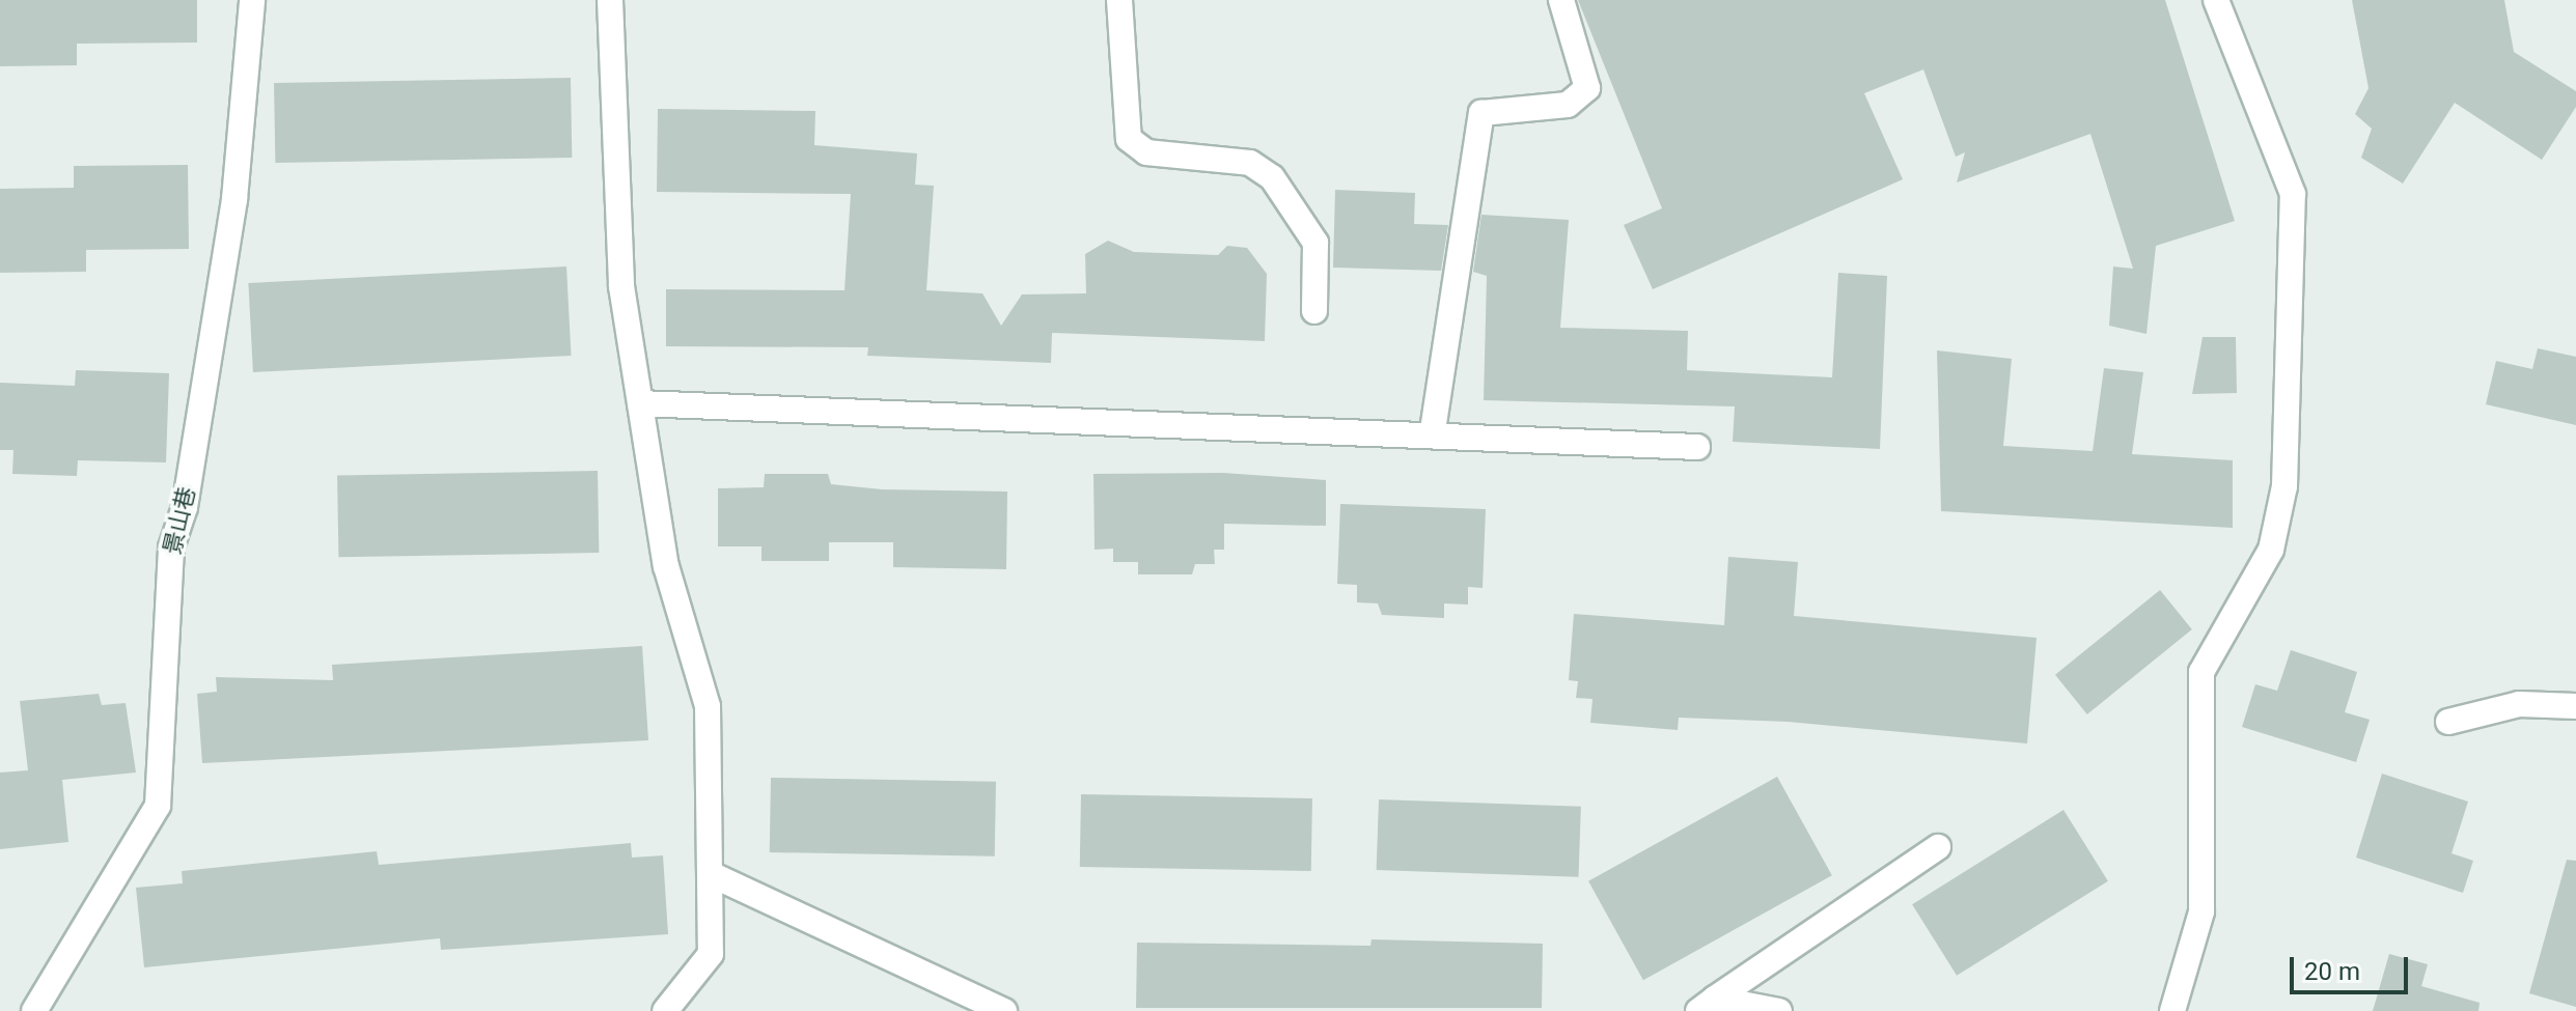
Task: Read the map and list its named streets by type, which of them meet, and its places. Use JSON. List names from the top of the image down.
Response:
{
  "streets": {
    "street": ["景山巷"]
  },
  "scale_bar": "20 m"
}
